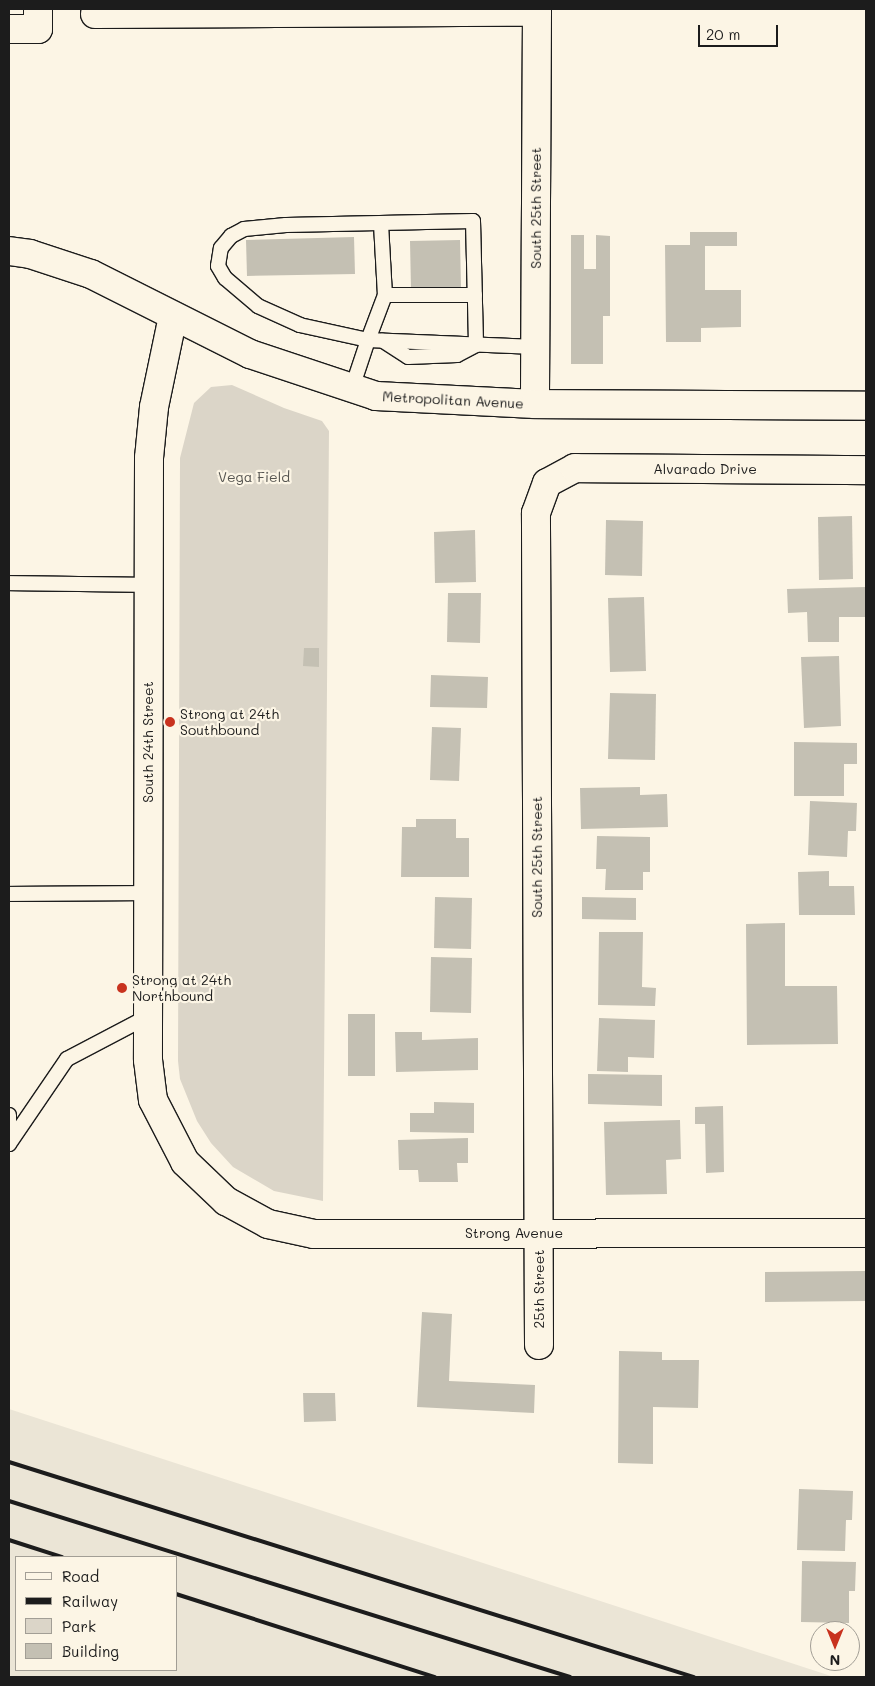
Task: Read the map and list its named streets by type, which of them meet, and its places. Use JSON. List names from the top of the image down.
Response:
{
  "streets": {
    "street": [
      "South 25th Street",
      "Metropolitan Avenue",
      "Alvarado Drive",
      "South 24th Street",
      "Strong Avenue",
      "25th Street"
    ]
  },
  "crossings": [
    ["South 25th Street", "Metropolitan Avenue"],
    ["South 25th Street", "Alvarado Drive"],
    ["South 25th Street", "Strong Avenue"],
    ["South 25th Street", "25th Street"],
    ["Metropolitan Avenue", "South 24th Street"],
    ["South 24th Street", "Strong Avenue"],
    ["Strong Avenue", "25th Street"]
  ],
  "parks": ["Vega Field"],
  "places": ["Strong at 24th Southbound", "Strong at 24th Northbound"],
  "legend": [
    "Road",
    "Railway",
    "Park",
    "Building"
  ],
  "scale_bar": "20 m",
  "north": "bottom"
}
